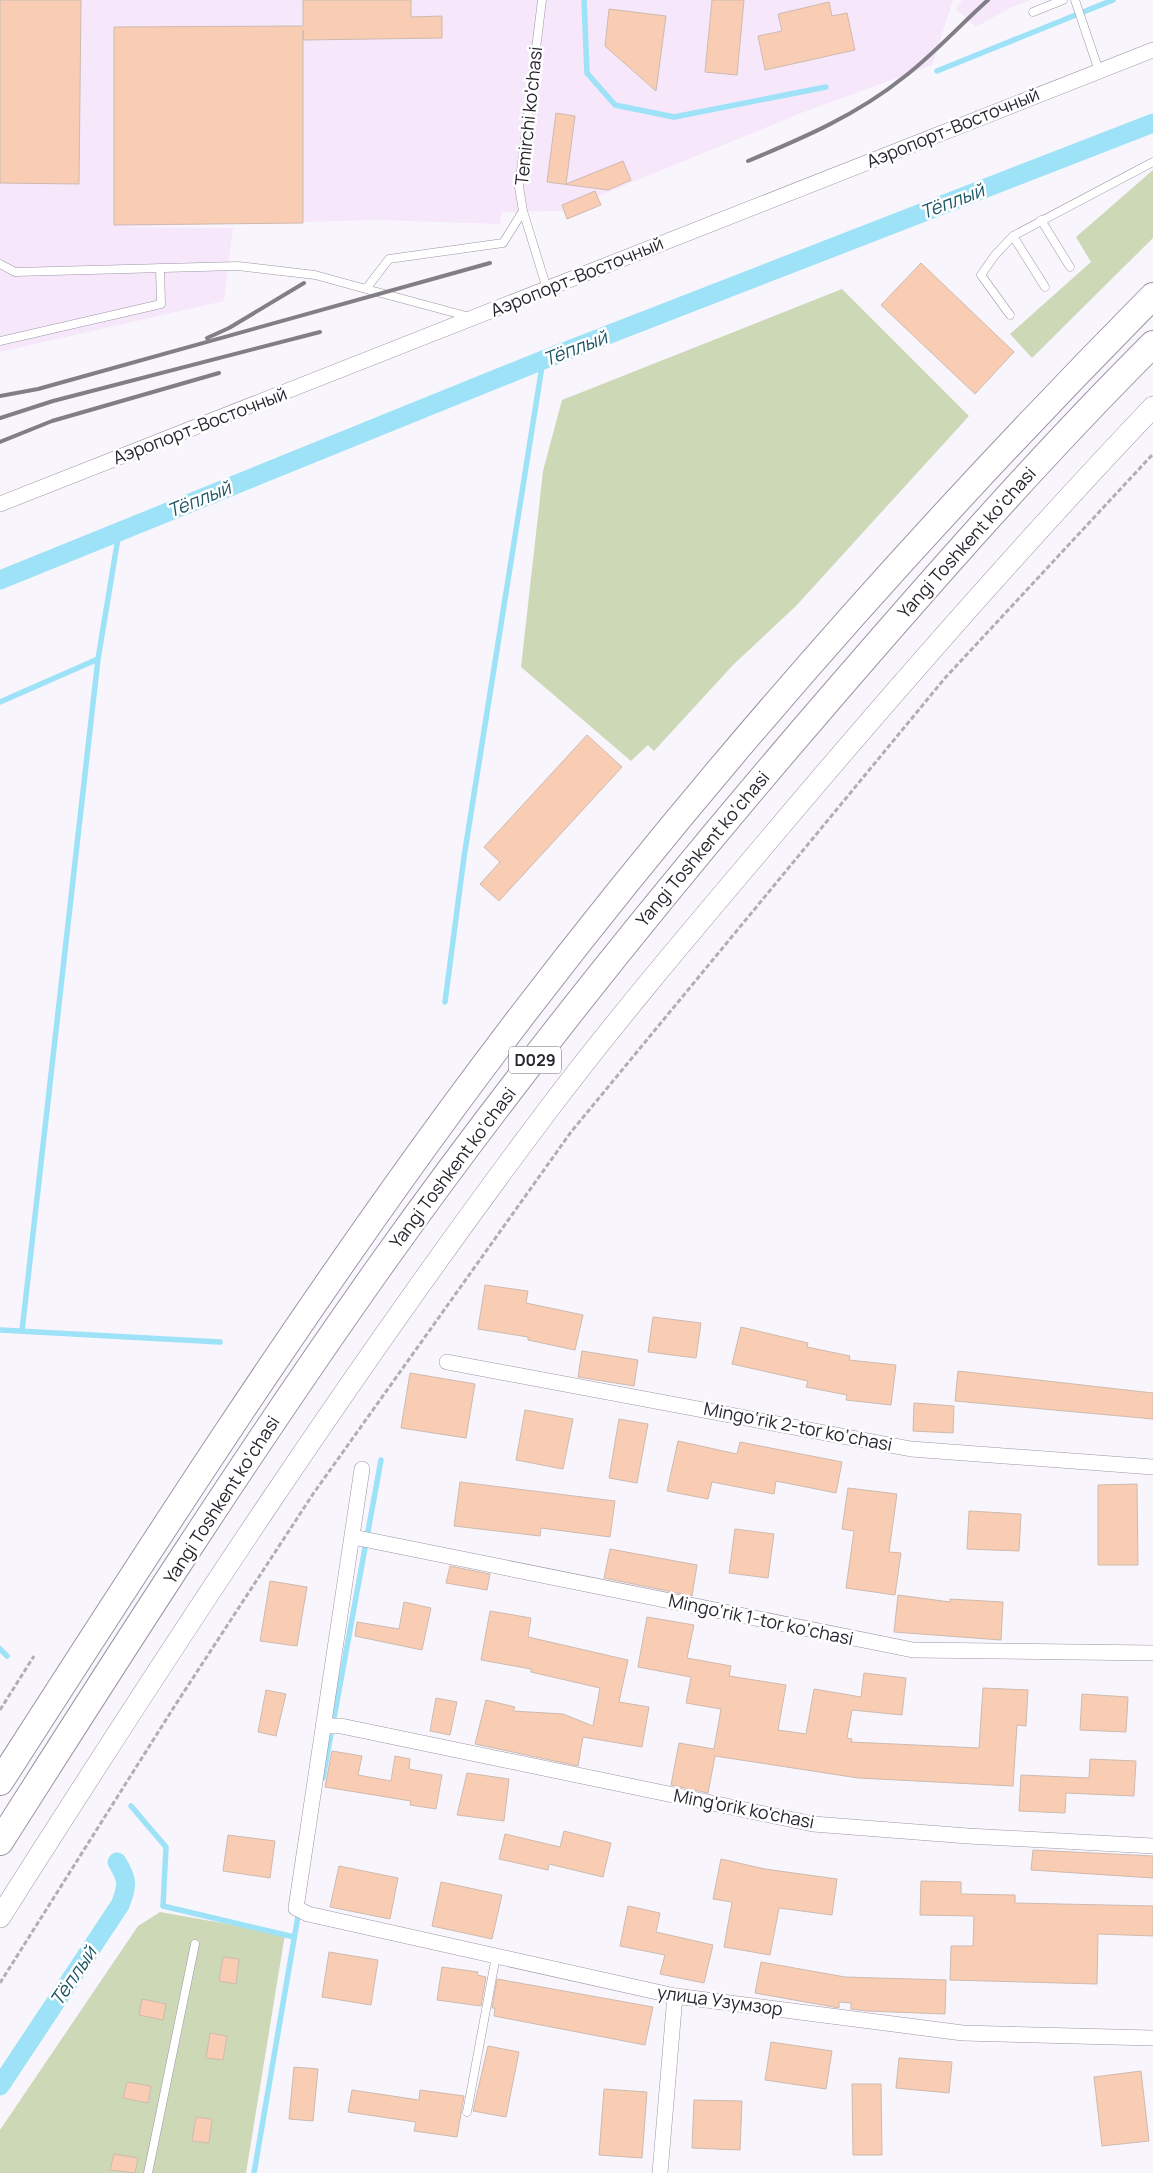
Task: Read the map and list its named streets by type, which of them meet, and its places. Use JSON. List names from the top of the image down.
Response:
{
  "streets": {
    "highway": ["Yangi Toshkent ko‘chasi", "D029"],
    "street": [
      "Аэропорт-Восточный",
      "Mingo‘rik 2-tor ko‘chasi",
      "Mingo‘rik 1-tor ko‘chasi",
      "Ming'orik ko'chasi",
      "улица Узумзор"
    ],
    "lane": ["Temirchi ko'chasi"]
  },
  "crossings": [
    ["Temirchi ko'chasi", "Аэропорт-Восточный"],
    ["Ming'orik ko'chasi", "улица Узумзор"]
  ],
  "water": ["Тёплый"]
}
